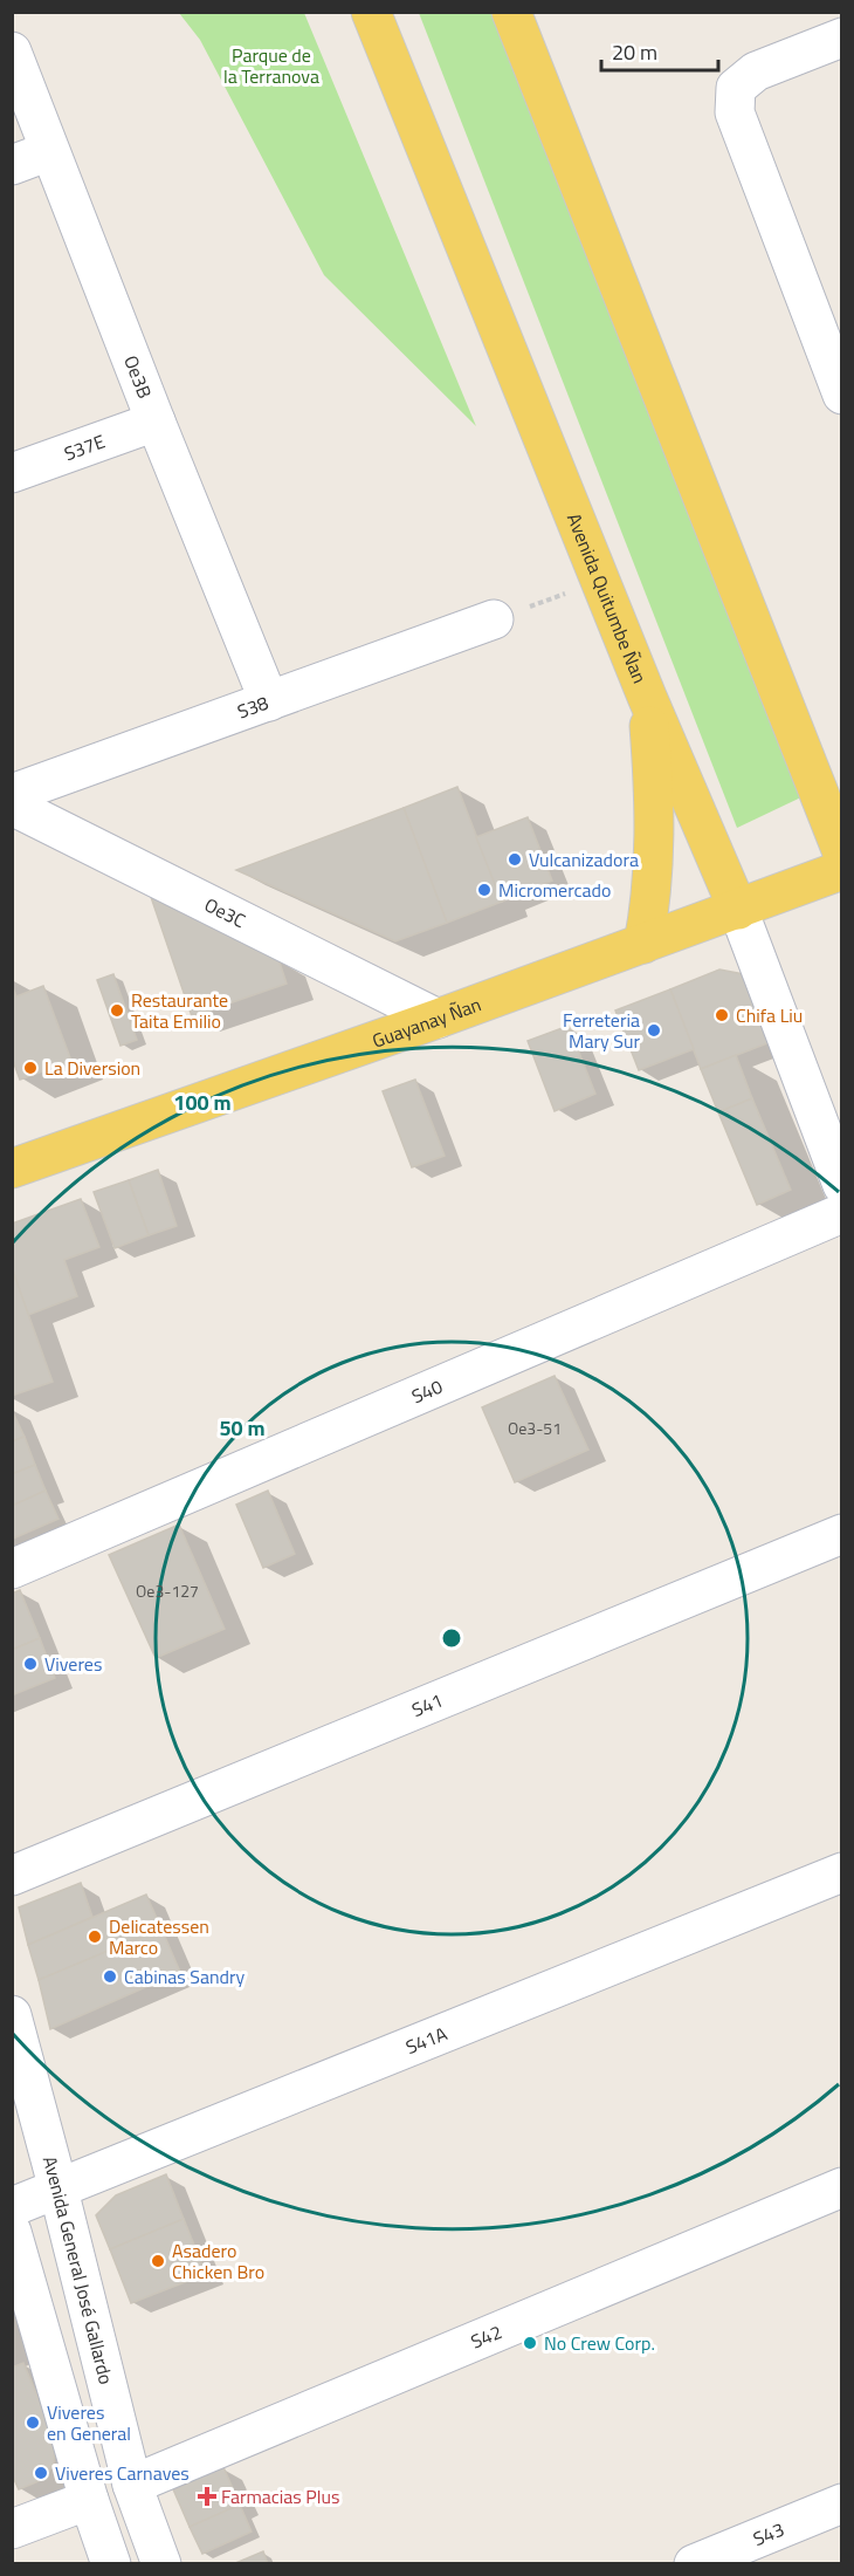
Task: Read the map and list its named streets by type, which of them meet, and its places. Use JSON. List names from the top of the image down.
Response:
{
  "streets": {
    "main road": ["Avenida Quitumbe Ñan", "Guayanay Ñan"],
    "street": [
      "Oe3B",
      "S37E",
      "S38",
      "Oe3C",
      "S40",
      "S41",
      "S41A",
      "Avenida General José Gallardo",
      "S42",
      "S43"
    ]
  },
  "crossings": [
    ["Oe3B", "S37E"],
    ["Oe3B", "S38"],
    ["Avenida Quitumbe Ñan", "Guayanay Ñan"],
    ["Oe3C", "Guayanay Ñan"],
    ["S41A", "Avenida General José Gallardo"],
    ["Avenida General José Gallardo", "S42"]
  ],
  "parks": ["Parque de la Terranova"],
  "places": {
    "other": [
      "Vulcanizadora",
      "Micromercado",
      "Restaurante Taita Emilio",
      "Chifa Liu",
      "Ferreteria Mary Sur",
      "La Diversion",
      "Viveres",
      "Delicatessen Marco",
      "Cabinas Sandry",
      "Asadero Chicken Bro",
      "No Crew Corp.",
      "Viveres en General",
      "Viveres Carnaves"
    ],
    "health": ["Farmacias Plus"]
  },
  "house_numbers": ["Oe3-51", "Oe3-127"],
  "scale_bar": "20 m",
  "rings": ["100 m", "50 m"]
}
